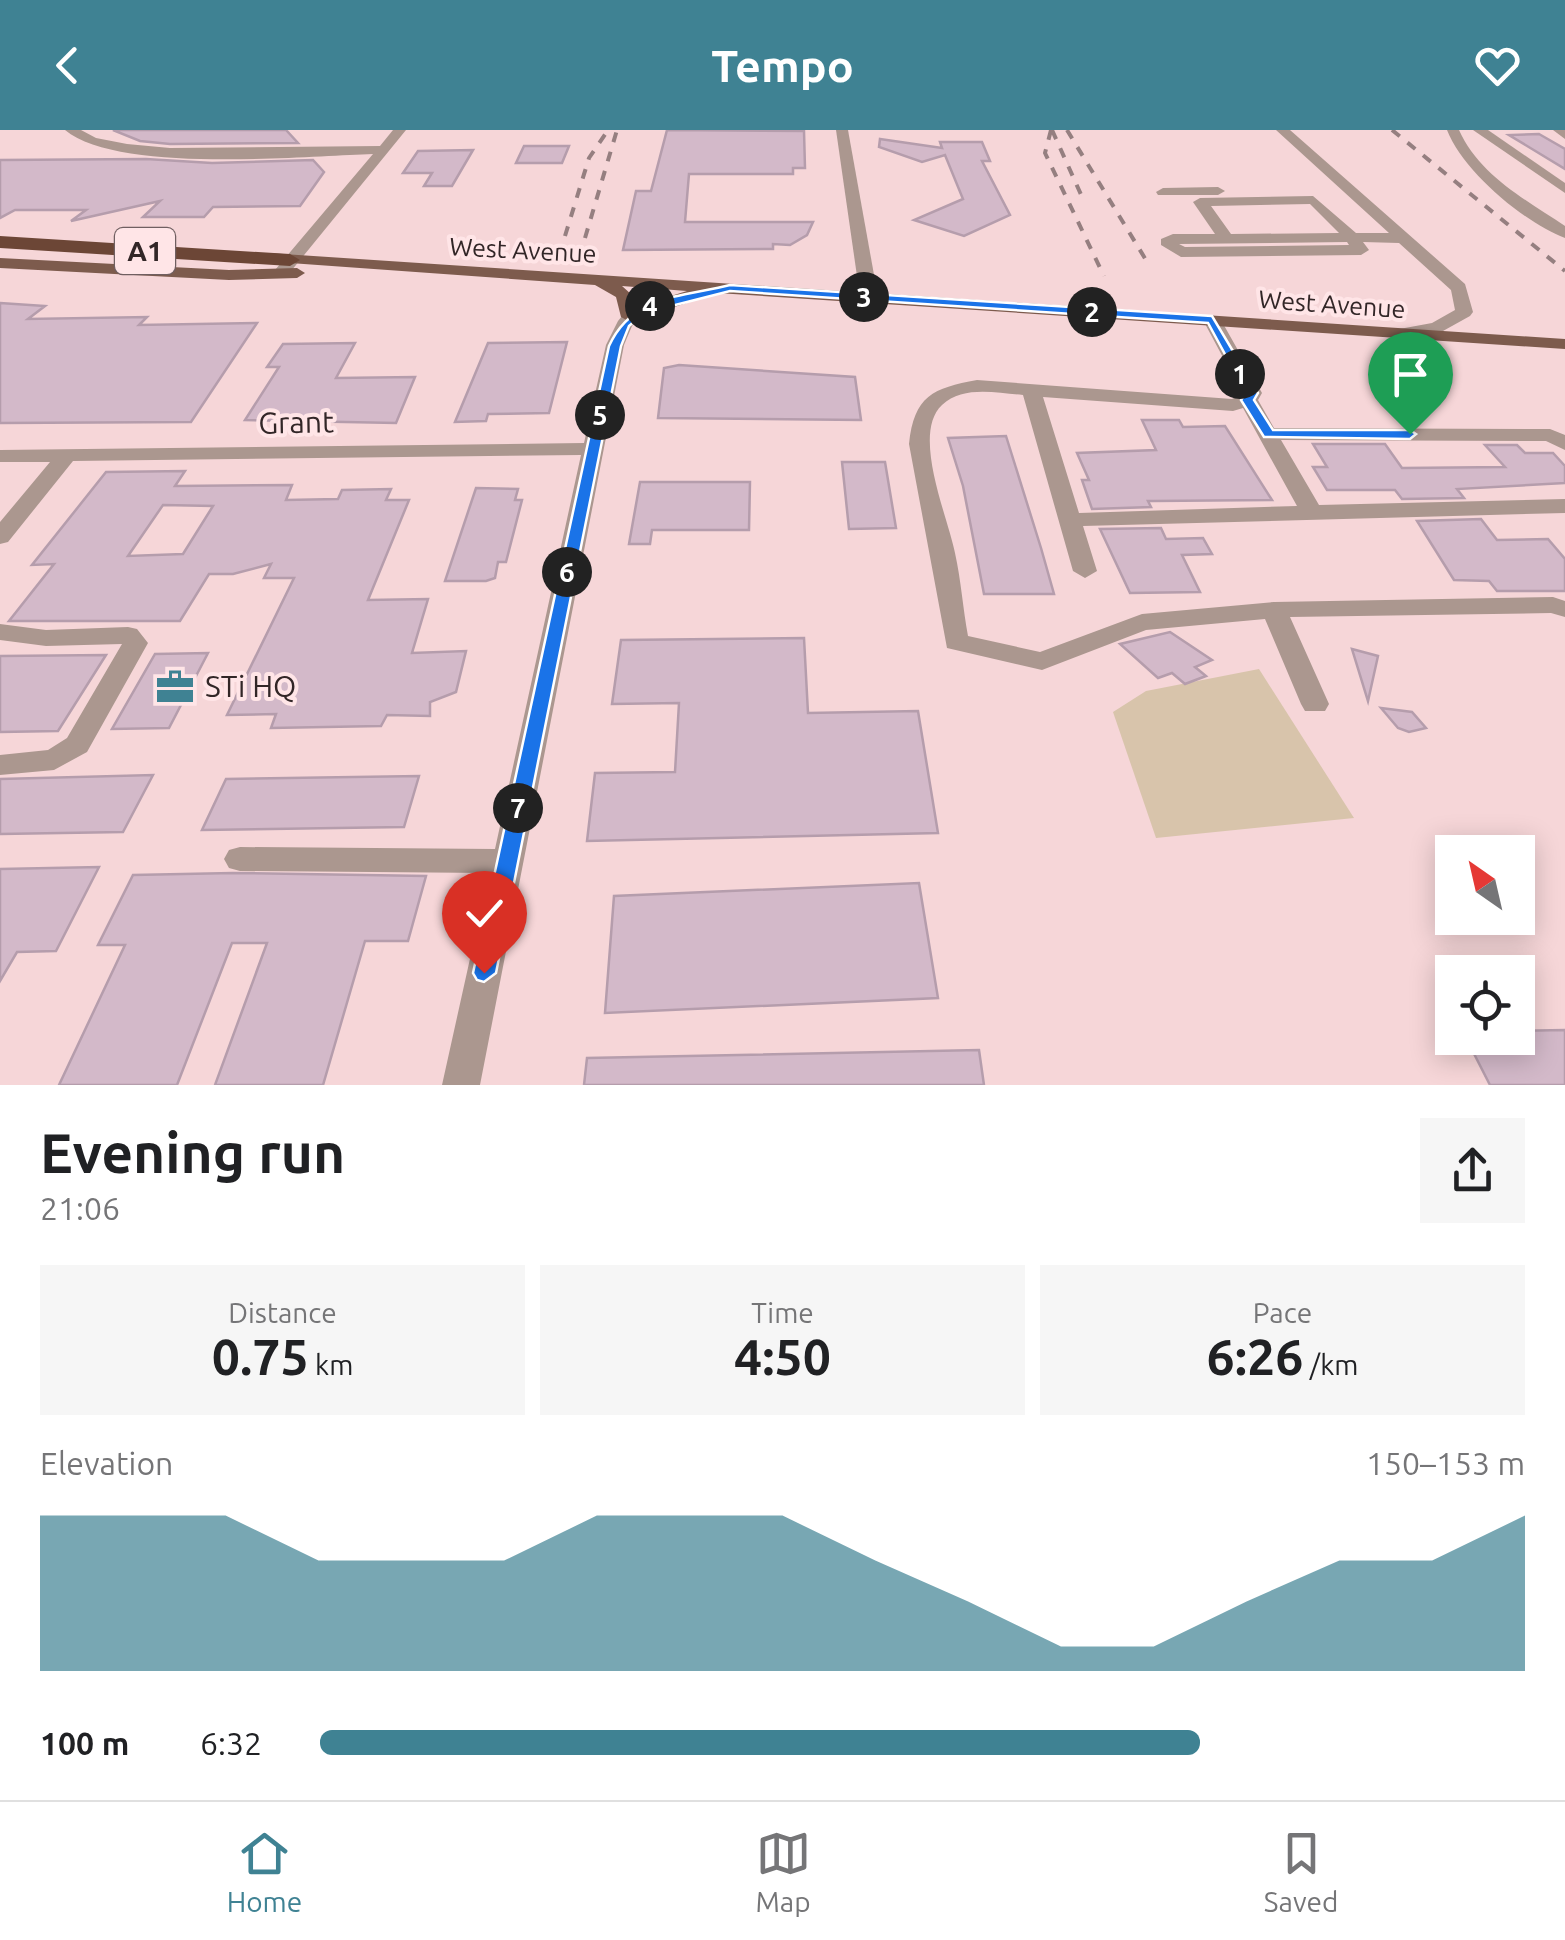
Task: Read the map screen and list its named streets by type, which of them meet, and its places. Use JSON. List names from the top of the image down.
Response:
{
  "streets": {
    "highway": ["A1"],
    "main road": ["West Avenue"],
    "street": ["Grant"]
  },
  "crossings": [
    ["West Avenue", "A1"]
  ],
  "places": {
    "office": ["STi HQ"]
  },
  "north": "top left",
  "page": {
    "header": "Tempo",
    "pins": [
      "3",
      "4",
      "2",
      "1",
      "5",
      "6",
      "7"
    ],
    "heading": ["Evening run", "21:06"],
    "stats": [
      ["Distance", "0.75 km"],
      ["Time", "4:50"],
      ["Pace", "6:26 /km"]
    ],
    "chart": ["Elevation", "150–153 m"],
    "list": [
      {
        "name": "100 m",
        "note": "6:32"
      }
    ],
    "tabs": ["Home", "Map", "Saved"]
  }
}
